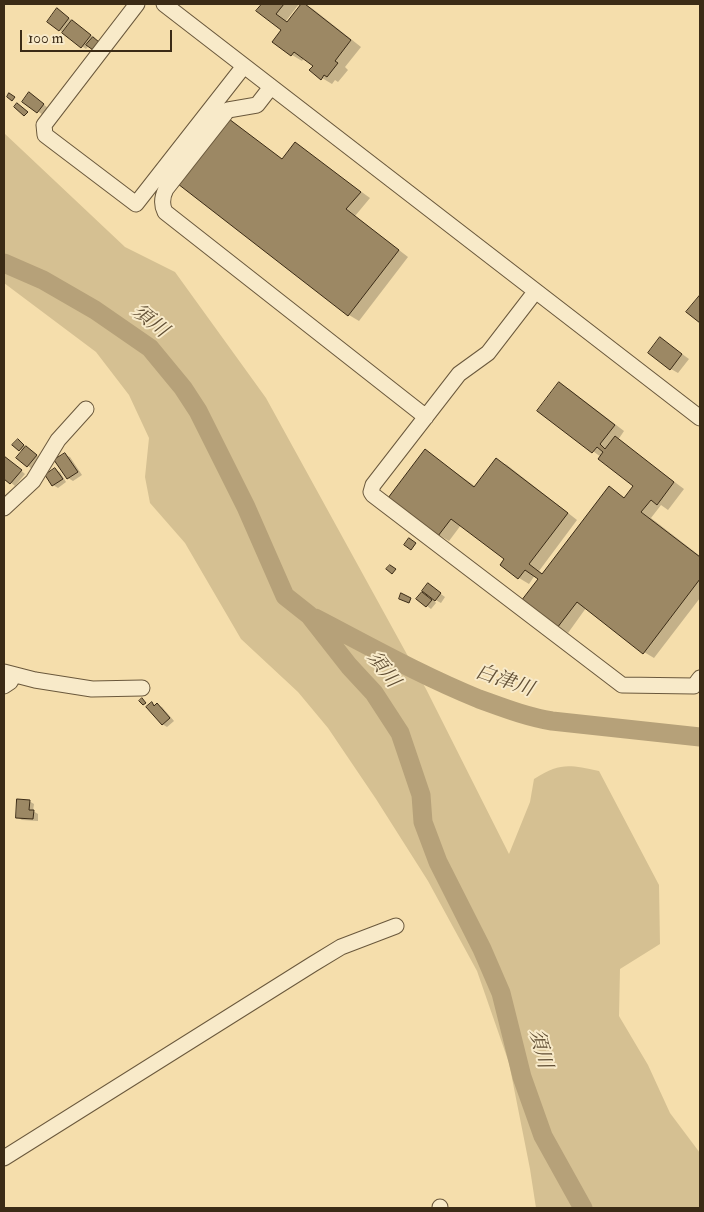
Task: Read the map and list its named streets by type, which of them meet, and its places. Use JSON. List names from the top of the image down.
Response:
{
  "water": ["須川", "白津川"],
  "scale_bar": "100 m"
}
